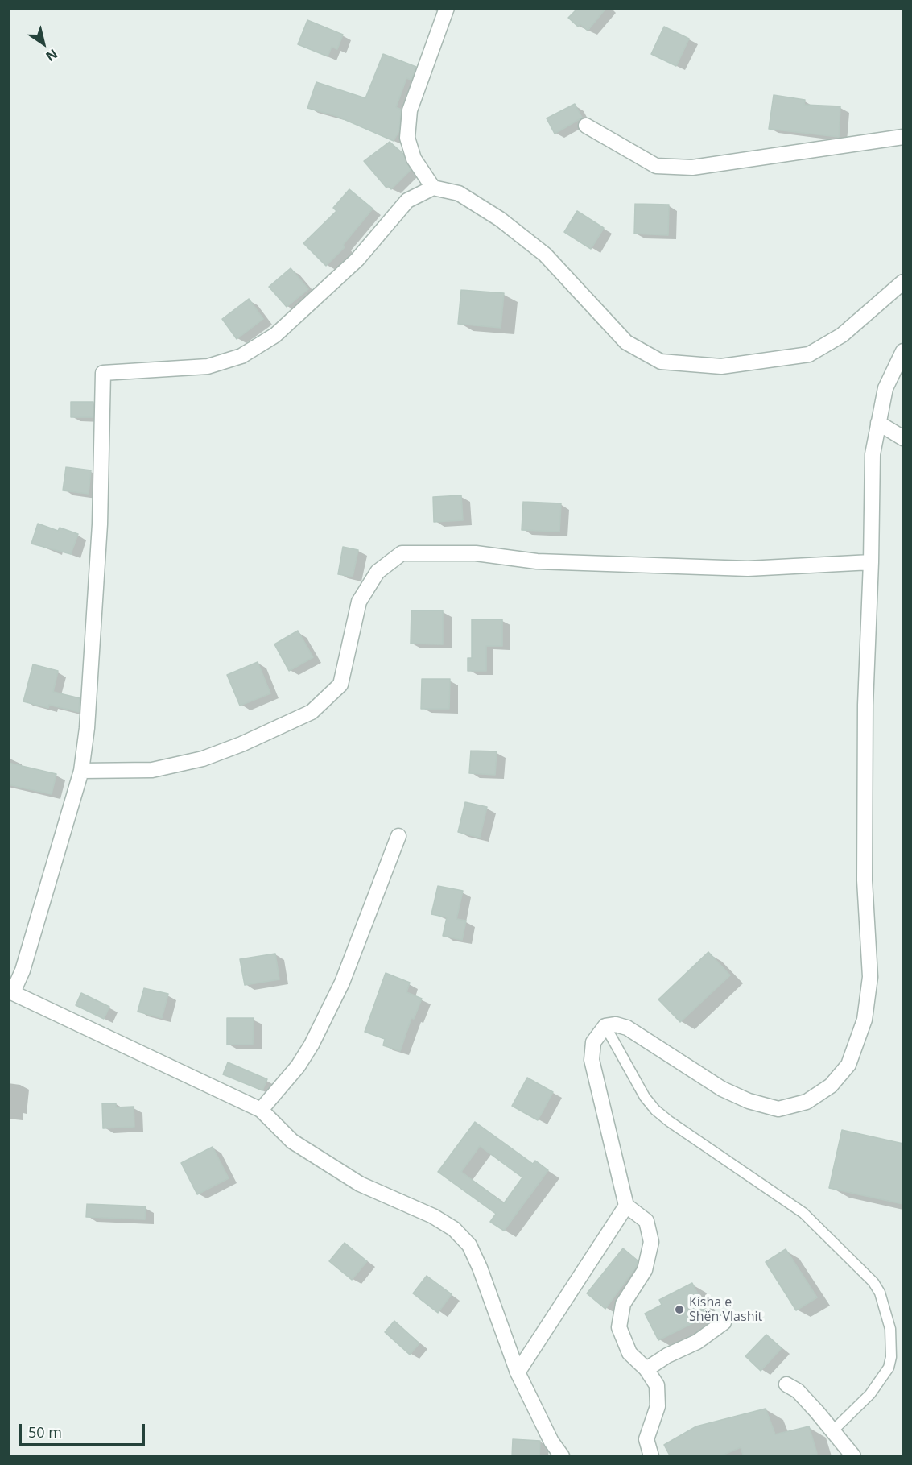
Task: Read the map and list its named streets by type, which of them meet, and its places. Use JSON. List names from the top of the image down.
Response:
{
  "places": ["Kisha e Shën Vlashit"],
  "scale_bar": "50 m",
  "north": "bottom right"
}
